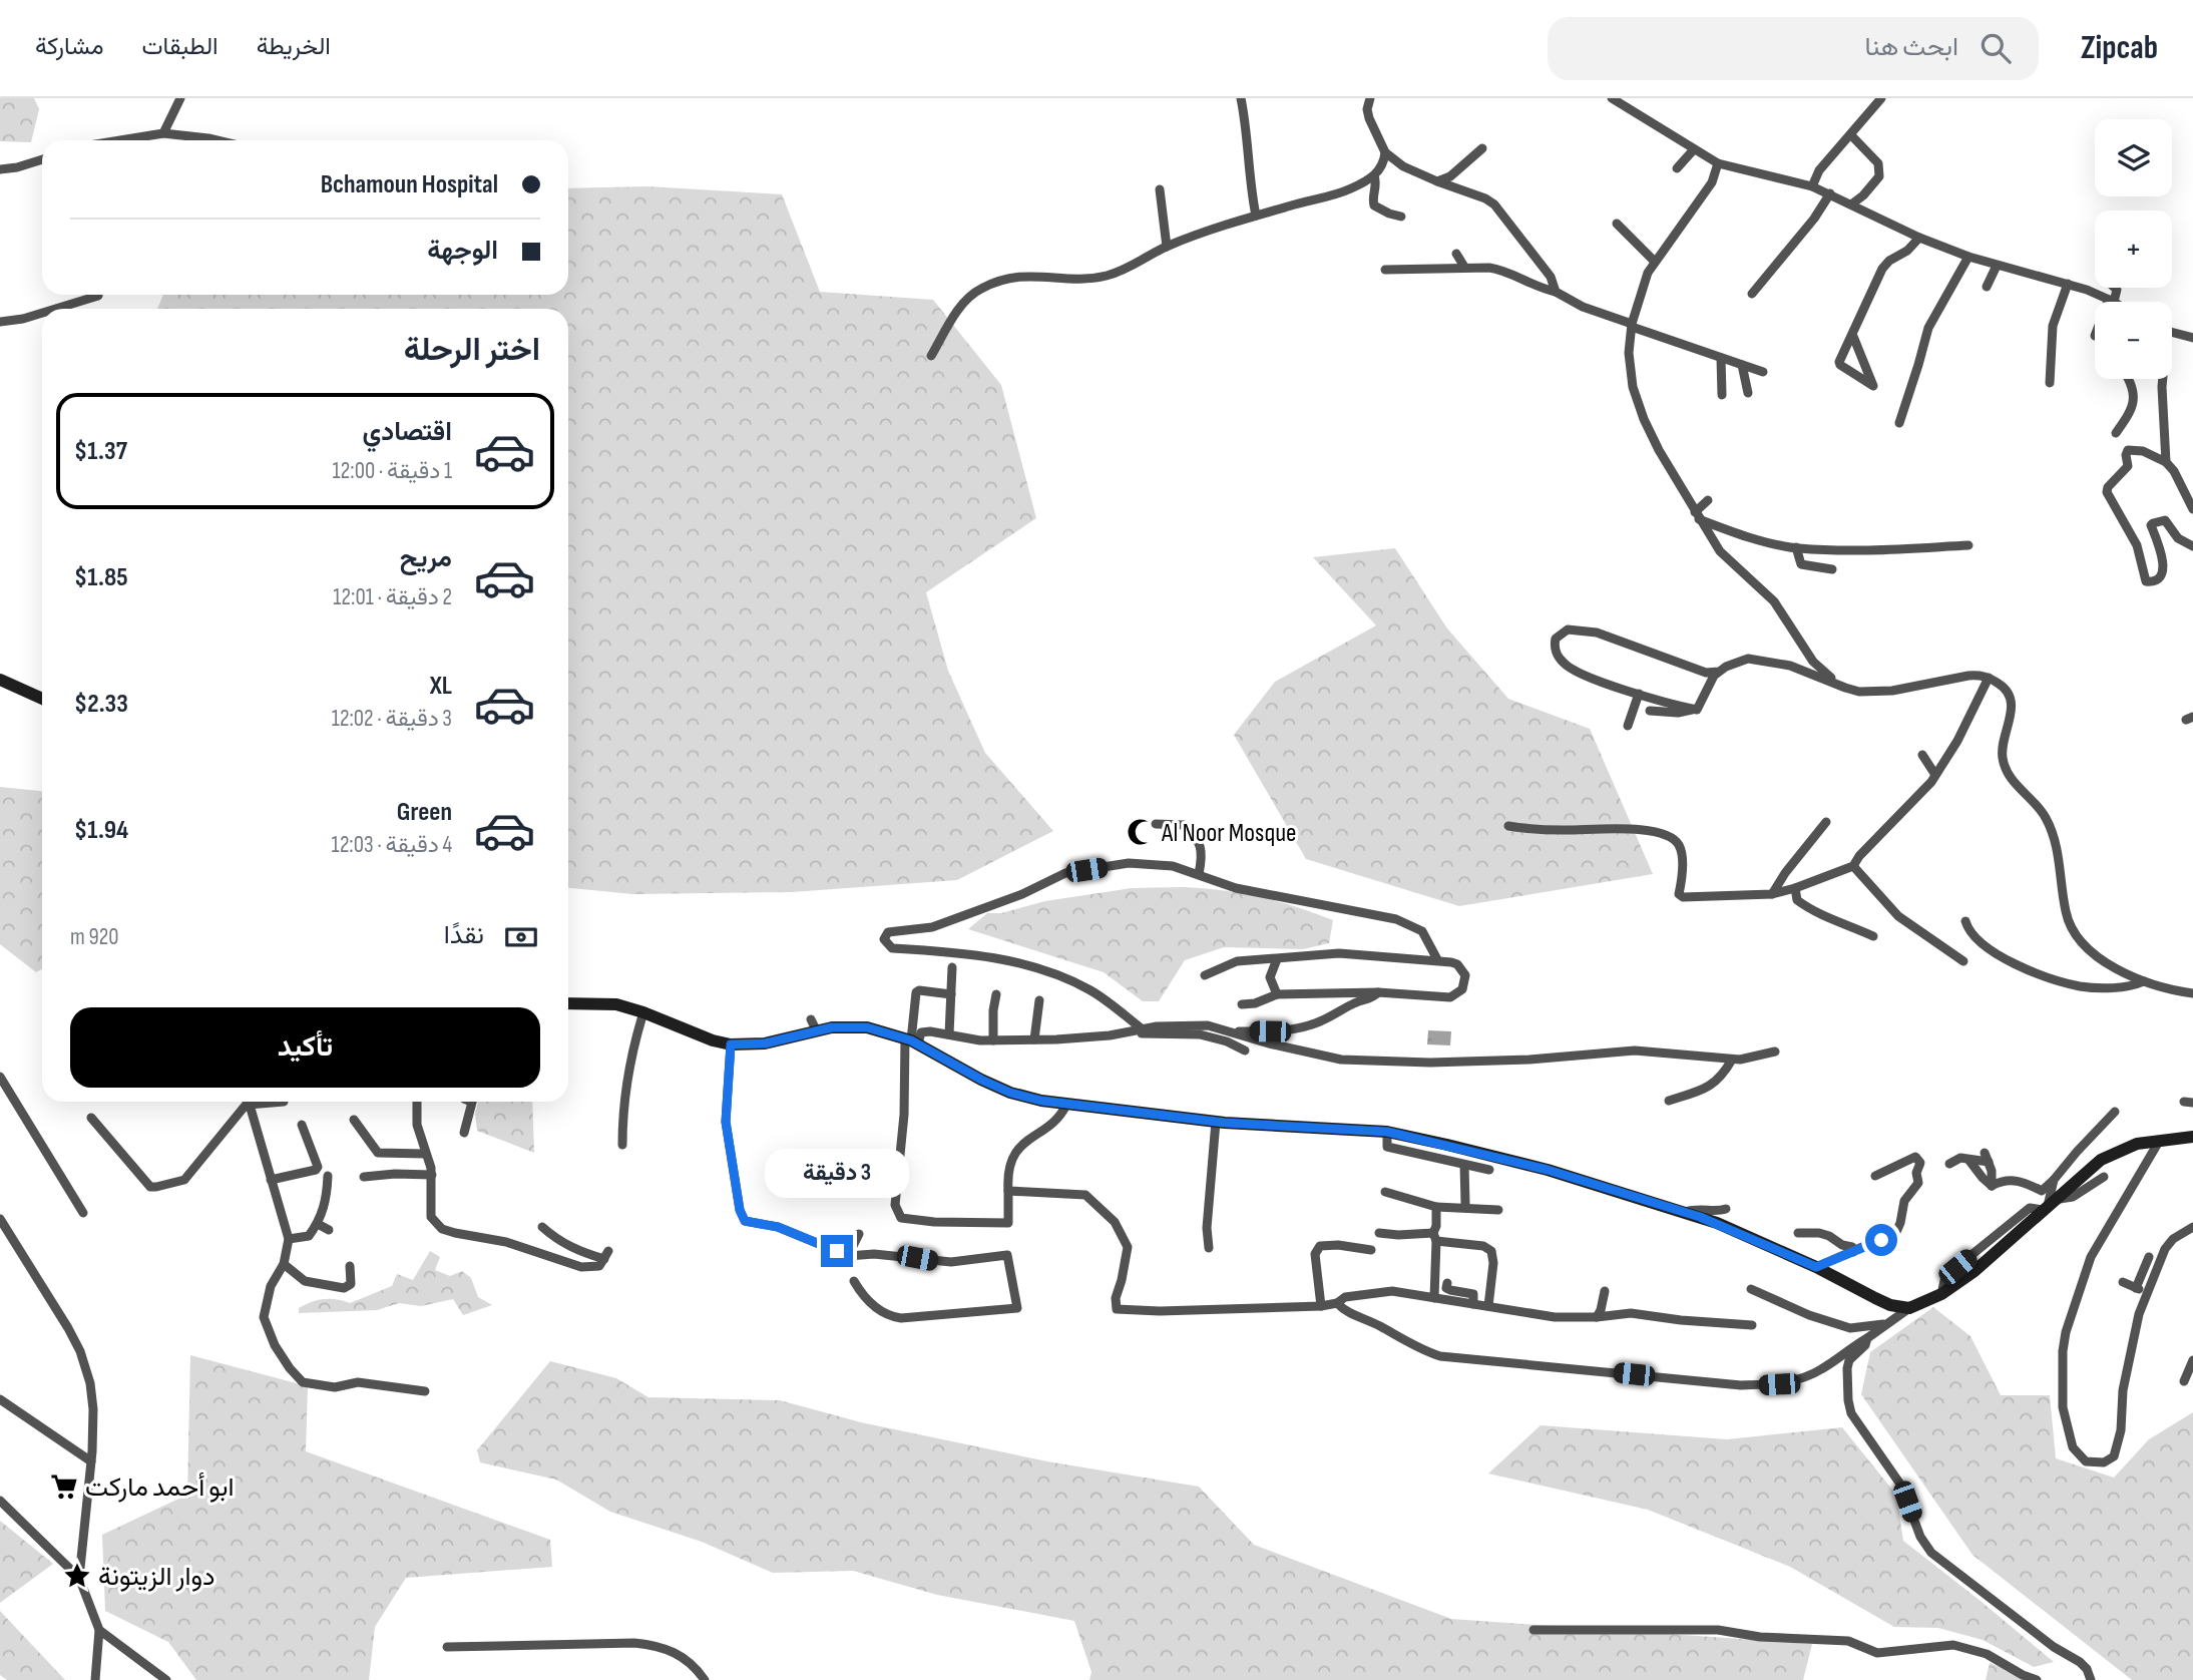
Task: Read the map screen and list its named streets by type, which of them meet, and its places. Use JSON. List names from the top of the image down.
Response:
{
  "places": {
    "mosque": ["Al Noor Mosque"],
    "supermarket": ["ابو أحمد ماركت"],
    "place": ["دوار الزيتونة"]
  },
  "page": {
    "header": "Zipcab",
    "search": "ابحث هنا",
    "nav": ["الخريطة", "الطبقات", "مشاركة"],
    "map_buttons": ["+", "−"],
    "banner": ["Bchamoun Hospital", "الوجهة"],
    "heading": "اختر الرحلة",
    "list": [
      {
        "name": "اقتصادي",
        "note": "1 دقيقة · 12:00",
        "value": "$1.37"
      },
      {
        "name": "مريح",
        "note": "2 دقيقة · 12:01",
        "value": "$1.85"
      },
      {
        "name": "XL",
        "note": "3 دقيقة · 12:02",
        "value": "$2.33"
      },
      {
        "name": "Green",
        "note": "4 دقيقة · 12:03",
        "value": "$1.94"
      }
    ],
    "pay": ["نقدًا", "920 m"],
    "buttons": "تأكيد",
    "bubble": "3 دقيقة"
  }
}
